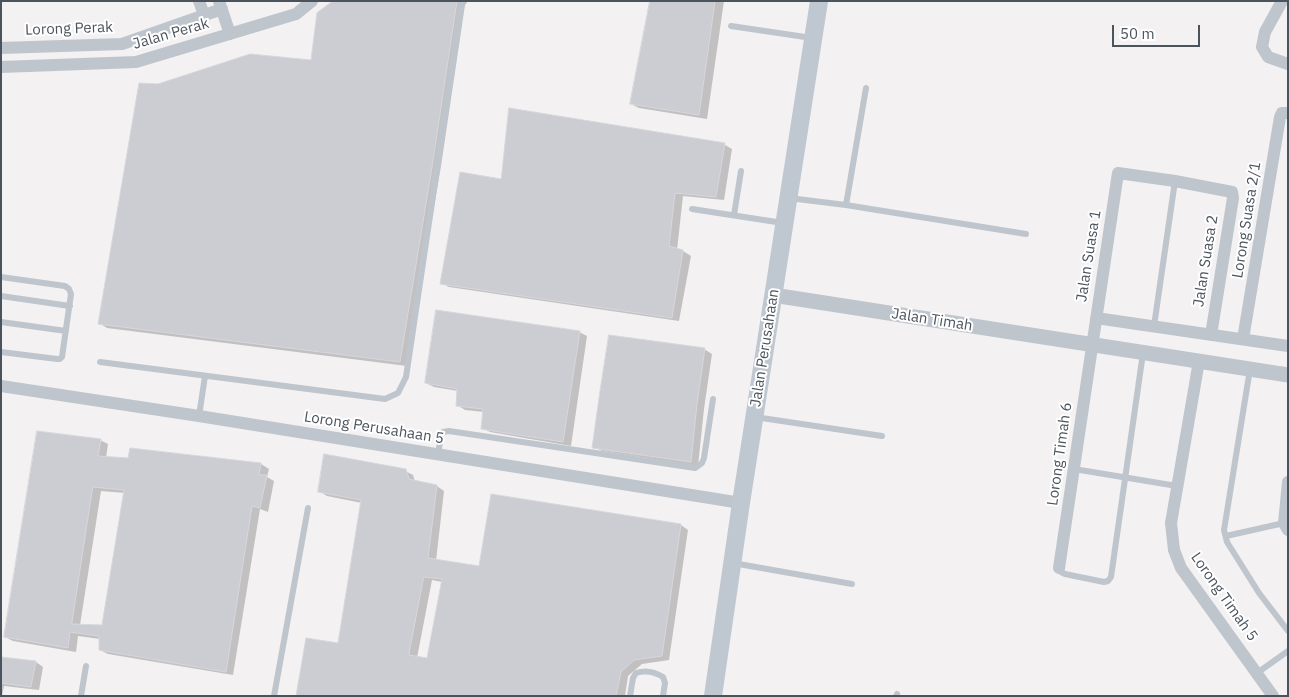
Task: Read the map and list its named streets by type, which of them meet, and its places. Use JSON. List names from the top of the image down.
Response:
{
  "streets": {
    "main road": ["Jalan Perusahaan"],
    "street": [
      "Lorong Perak",
      "Jalan Perak",
      "Lorong Suasa 2/1",
      "Jalan Suasa 1",
      "Jalan Suasa 2",
      "Jalan Timah",
      "Lorong Perusahaan 5",
      "Lorong Timah 6",
      "Lorong Timah 5"
    ]
  },
  "crossings": [
    ["Jalan Suasa 1", "Jalan Suasa 2"],
    ["Jalan Suasa 1", "Jalan Timah"],
    ["Jalan Suasa 1", "Lorong Timah 6"],
    ["Jalan Timah", "Jalan Perusahaan"],
    ["Jalan Timah", "Lorong Timah 6"],
    ["Jalan Timah", "Lorong Timah 5"],
    ["Jalan Perusahaan", "Lorong Perusahaan 5"]
  ],
  "scale_bar": "50 m"
}
